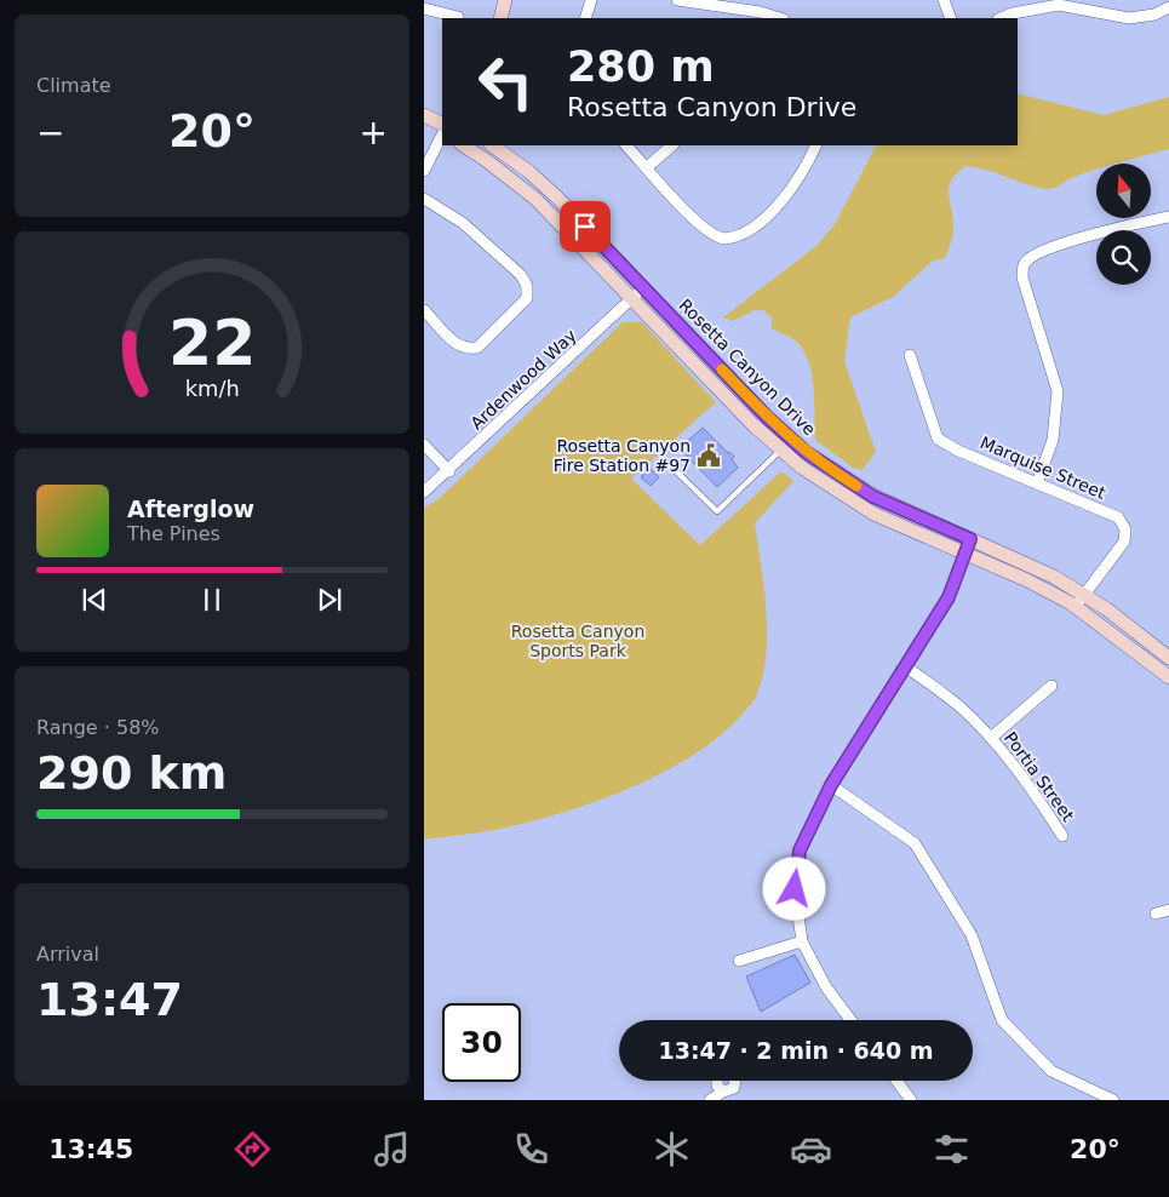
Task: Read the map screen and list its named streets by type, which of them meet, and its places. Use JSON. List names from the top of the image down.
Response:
{
  "streets": {
    "street": [
      "Rosetta Canyon Drive",
      "Ardenwood Way",
      "Marquise Street",
      "Portia Street"
    ]
  },
  "crossings": [
    ["Rosetta Canyon Drive", "Ardenwood Way"],
    ["Rosetta Canyon Drive", "Marquise Street"]
  ],
  "parks": ["Rosetta Canyon Sports Park"],
  "places": {
    "public building": ["Rosetta Canyon Fire Station #97"]
  },
  "north": "top",
  "page": {
    "tile": [
      "Climate",
      ["Range · 58%", "290 km"],
      ["Arrival", "13:47"]
    ],
    "turn": ["280 m", "Rosetta Canyon Drive"],
    "heat": ["−", "20°", "+"],
    "song": ["Afterglow", "The Pines"],
    "limit": "30",
    "trip": "13:47 · 2 min · 640 m",
    "tabs": ["13:45", "20°"],
    "gauge": ["22", "km/h"]
  }
}
